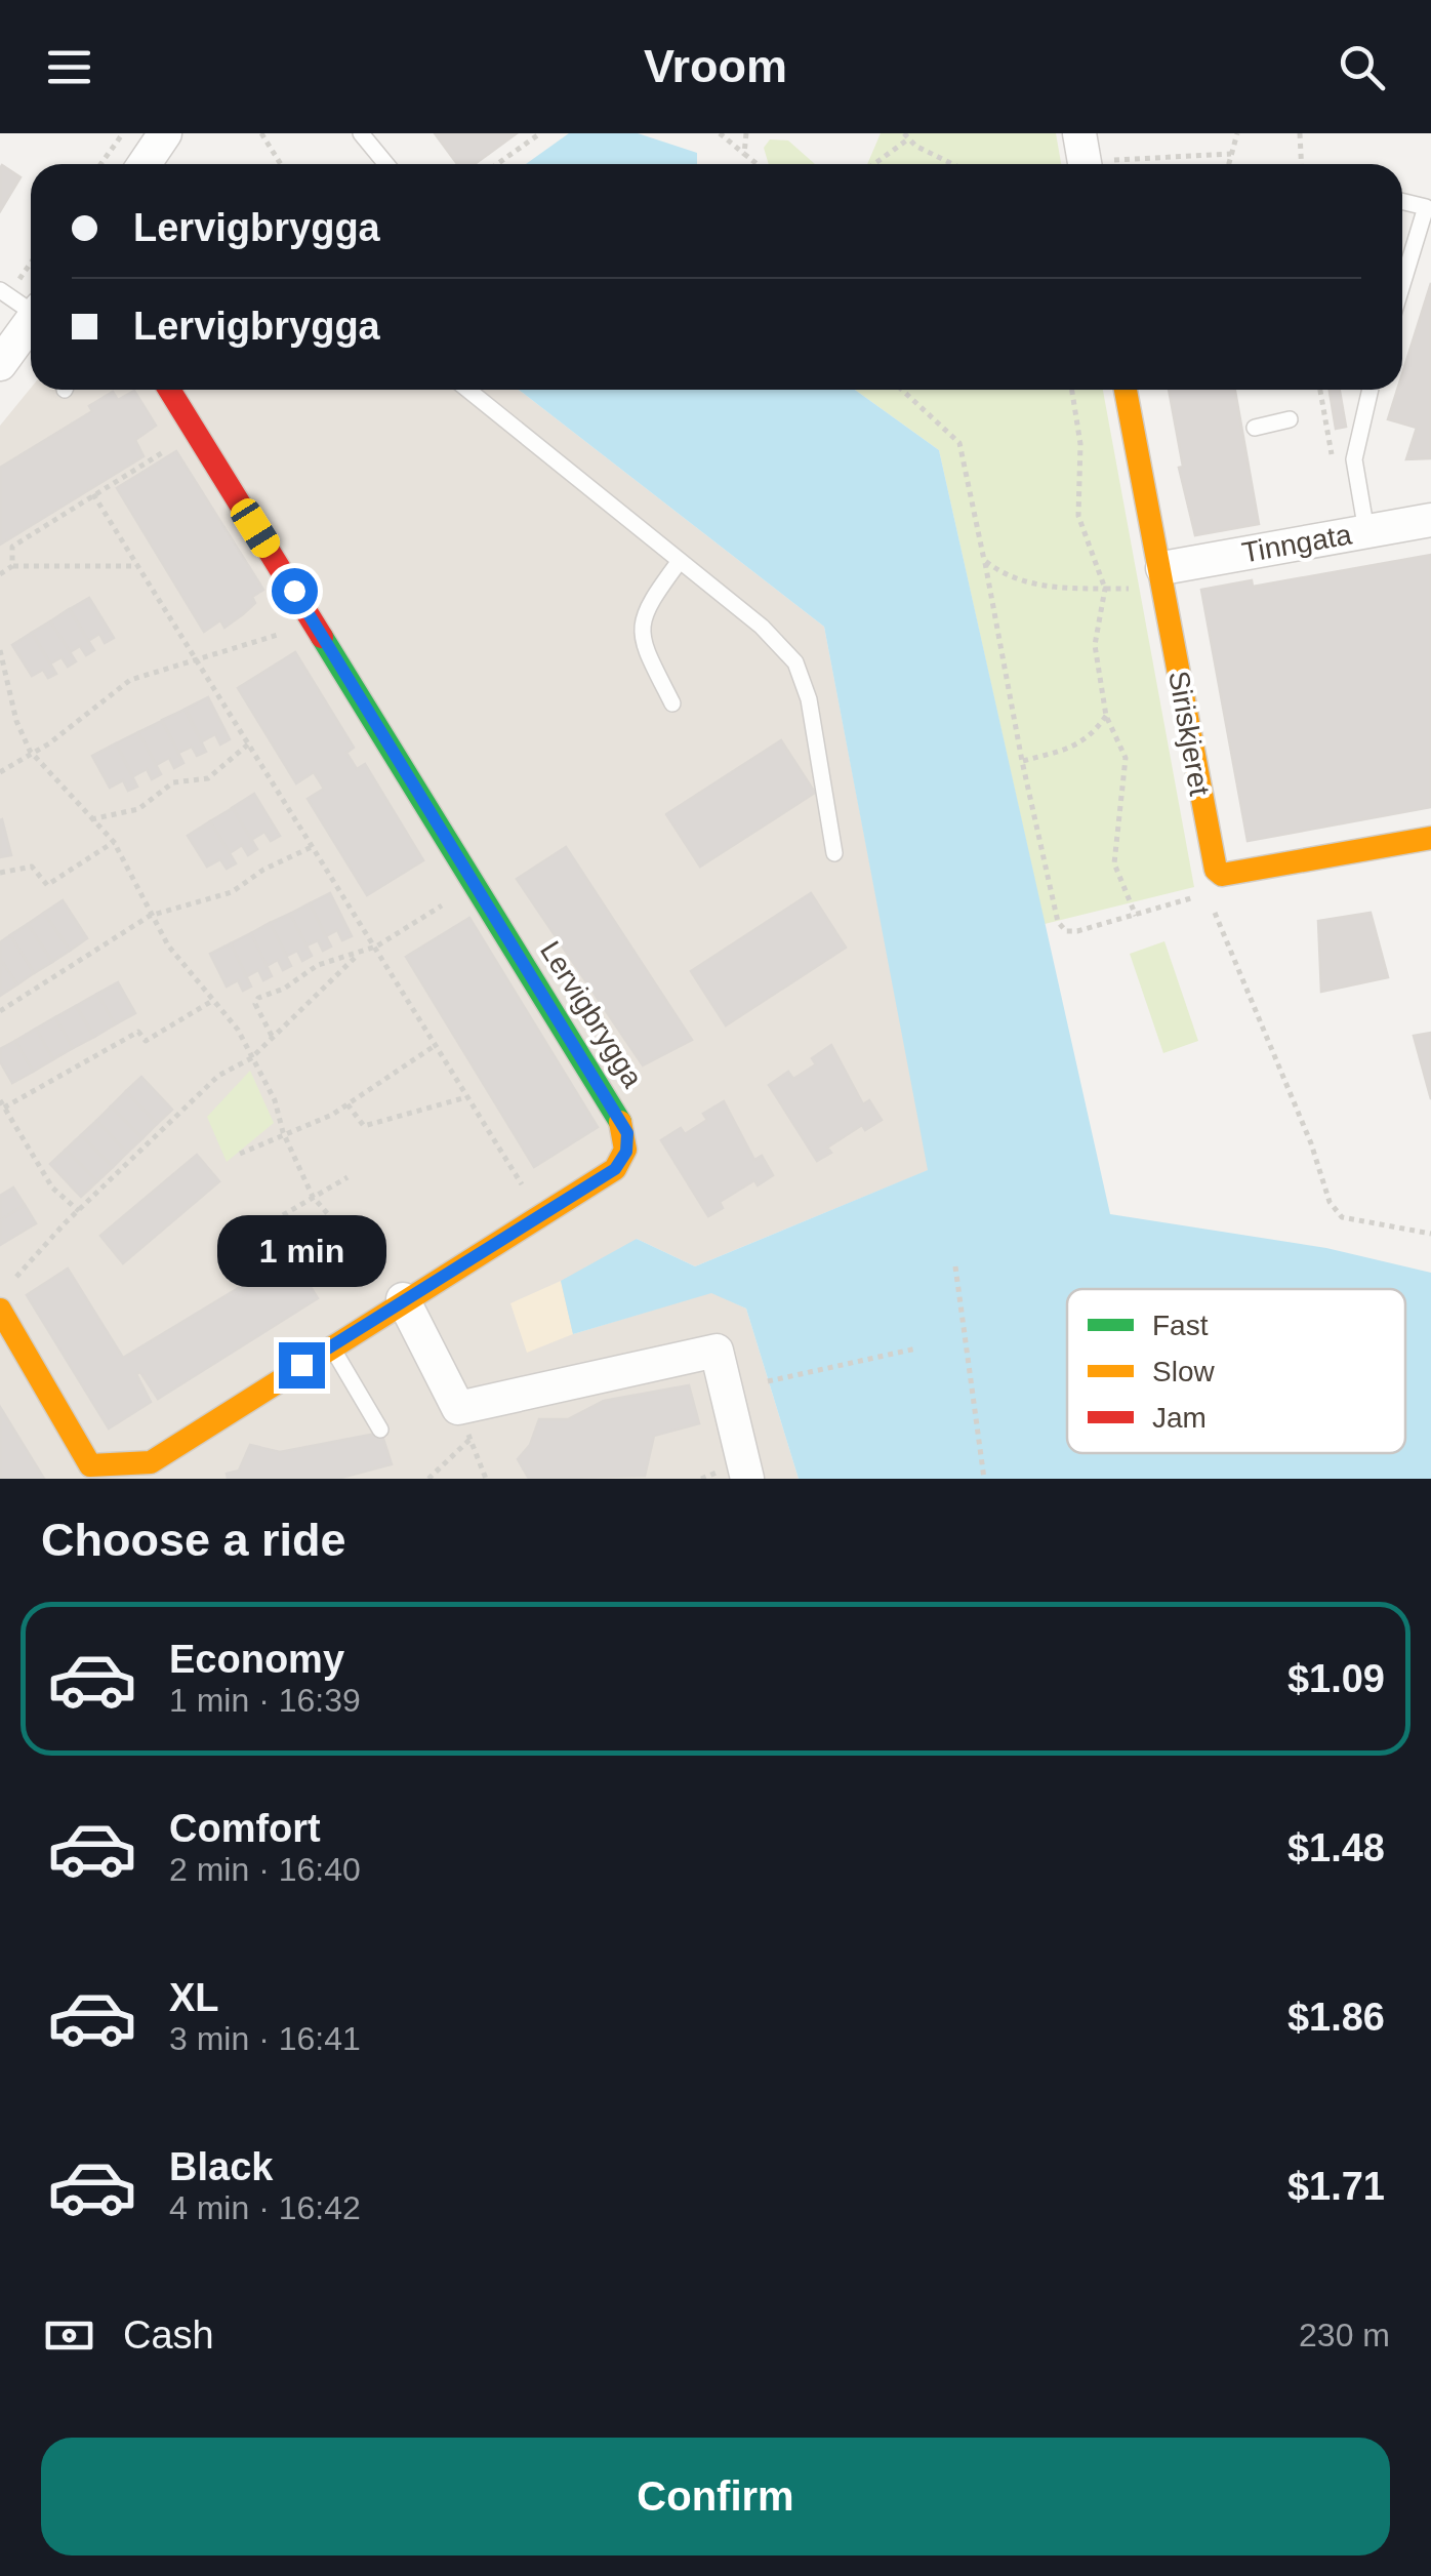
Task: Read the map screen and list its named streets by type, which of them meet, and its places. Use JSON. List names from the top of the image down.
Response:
{
  "streets": {
    "street": ["Tinngata", "Siriskjeret", "Lervigbrygga"]
  },
  "crossings": [
    ["Tinngata", "Siriskjeret"]
  ],
  "legend": ["Fast", "Slow", "Jam"],
  "page": {
    "header": "Vroom",
    "banner": ["Lervigbrygga", "Lervigbrygga"],
    "bubble": "1 min",
    "heading": "Choose a ride",
    "list": [
      {
        "name": "Economy",
        "note": "1 min · 16:39",
        "value": "$1.09"
      },
      {
        "name": "Comfort",
        "note": "2 min · 16:40",
        "value": "$1.48"
      },
      {
        "name": "XL",
        "note": "3 min · 16:41",
        "value": "$1.86"
      },
      {
        "name": "Black",
        "note": "4 min · 16:42",
        "value": "$1.71"
      }
    ],
    "pay": ["Cash", "230 m"],
    "buttons": "Confirm"
  }
}
